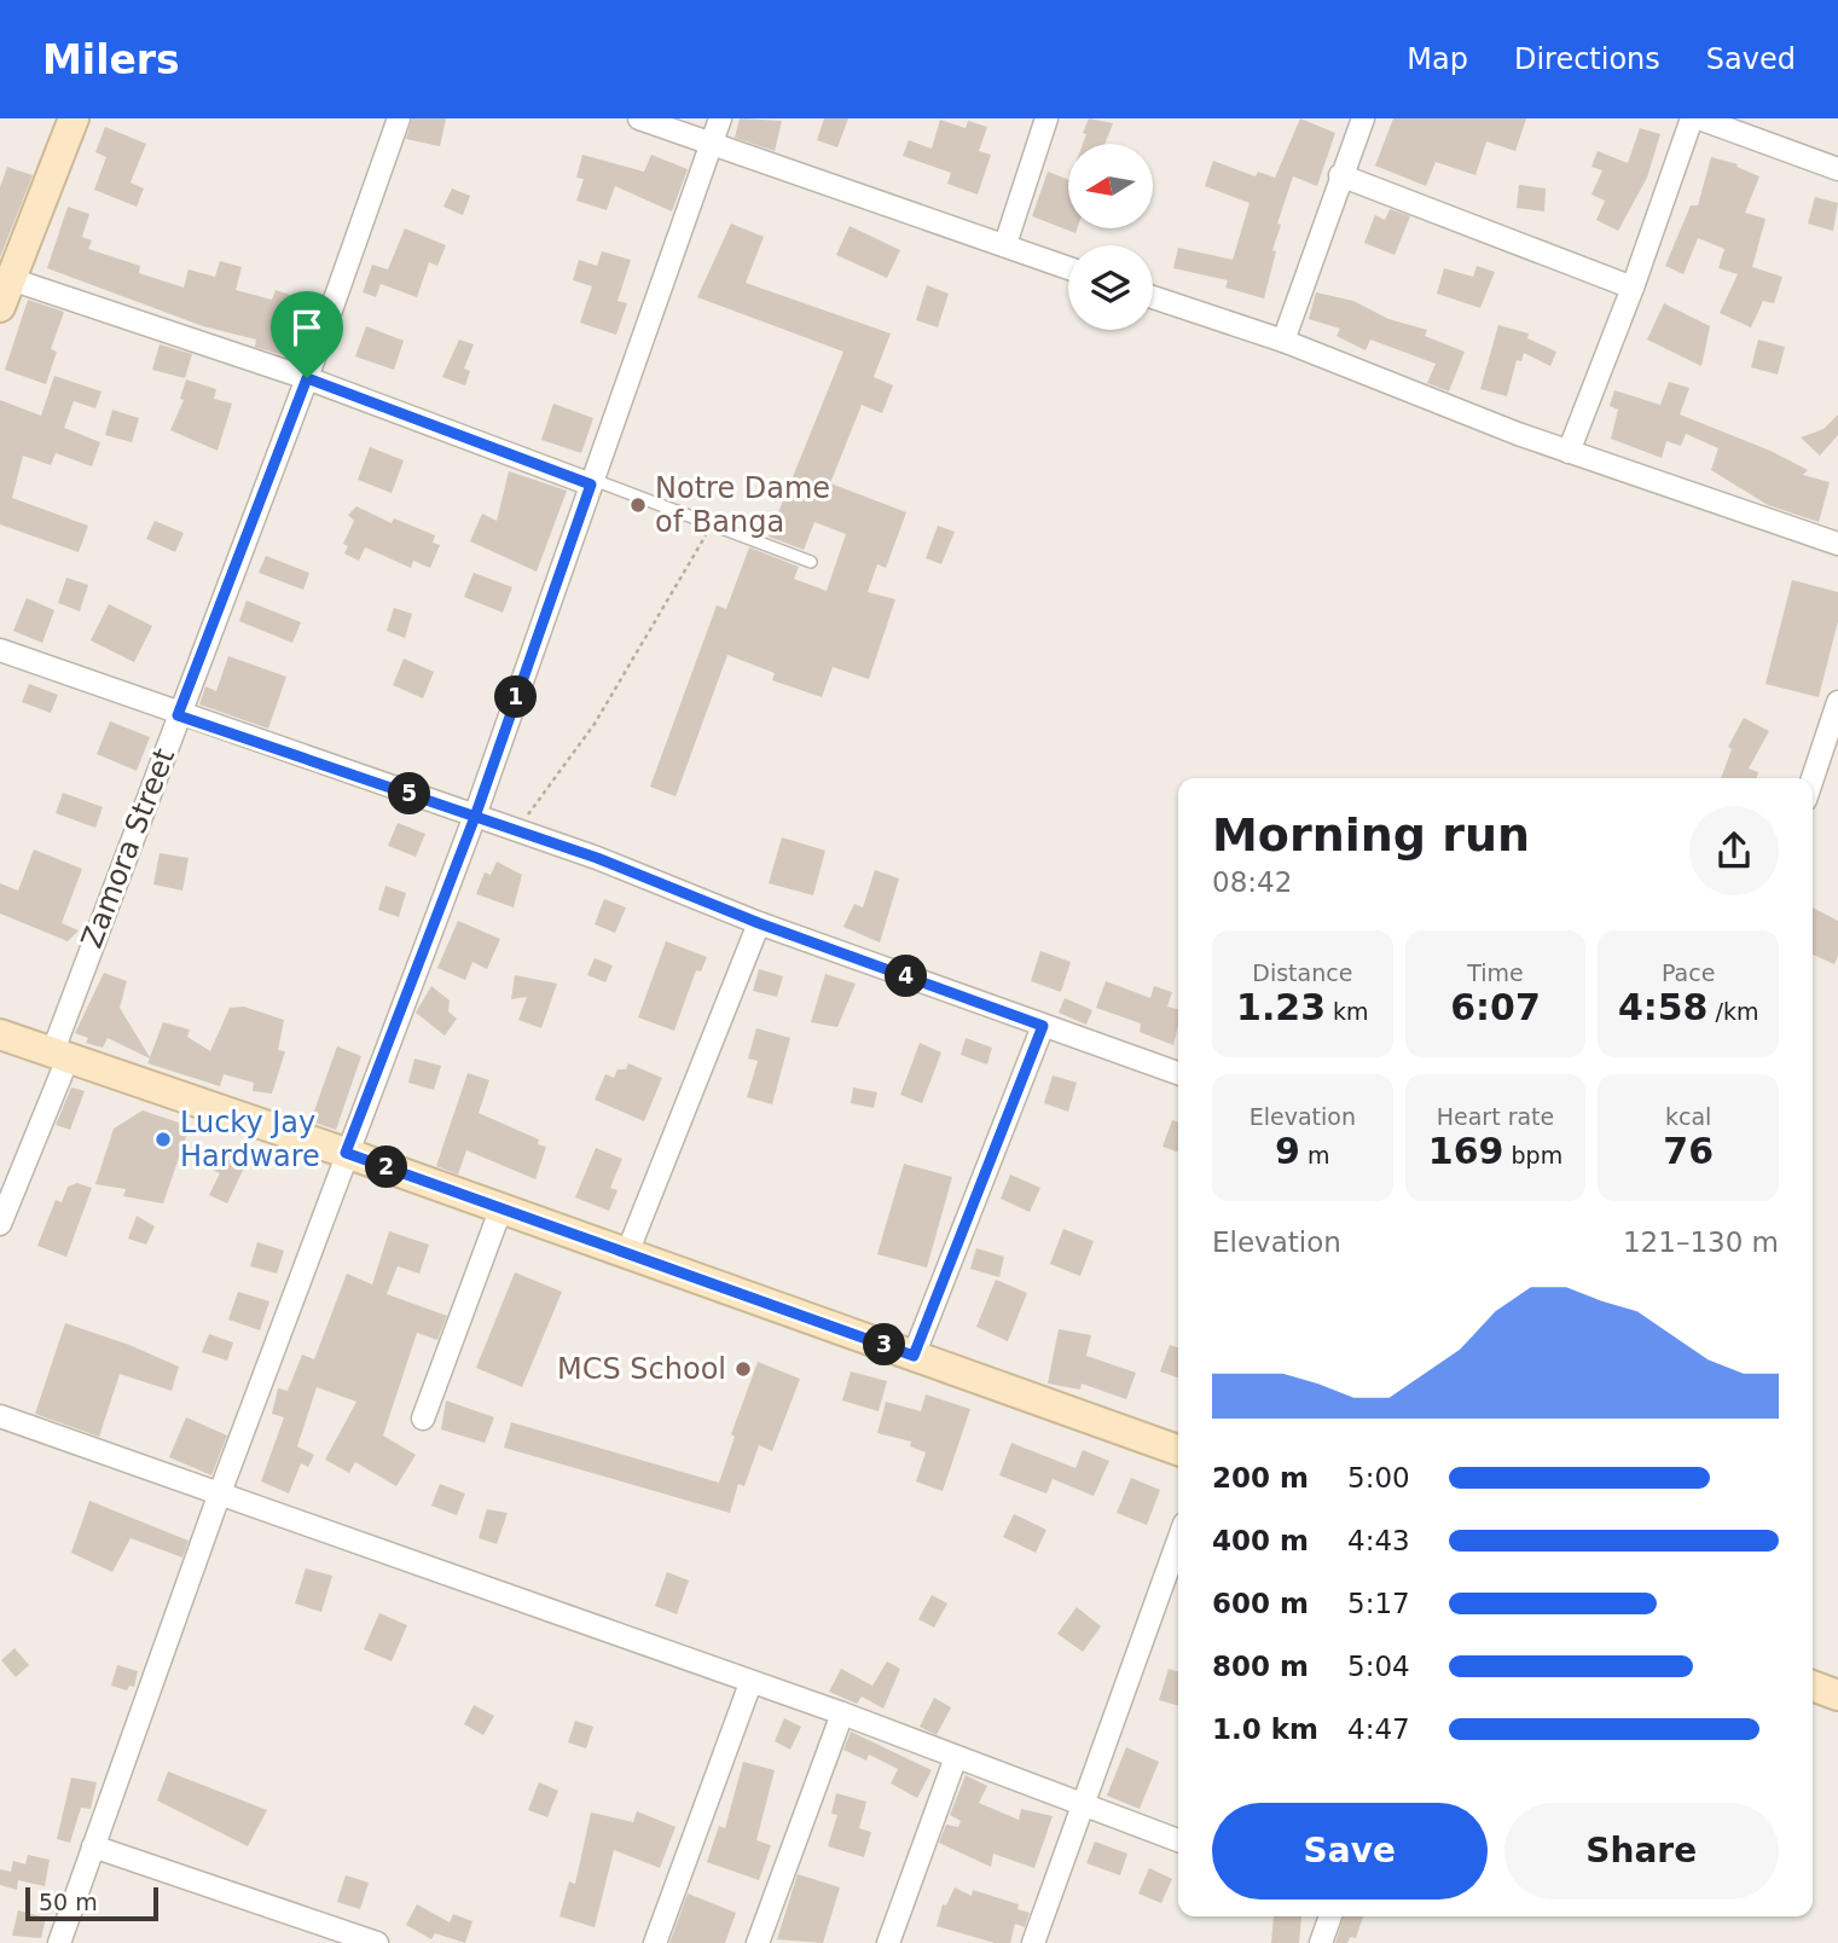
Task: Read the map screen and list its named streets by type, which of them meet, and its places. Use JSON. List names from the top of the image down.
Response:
{
  "streets": {
    "street": ["Zamora Street"]
  },
  "places": ["Notre Dame of Banga", "Lucky Jay Hardware", "MCS School"],
  "scale_bar": "50 m",
  "north": "left",
  "page": {
    "header": "Milers",
    "nav": ["Map", "Directions", "Saved"],
    "pins": [
      "1",
      "5",
      "4",
      "2",
      "3"
    ],
    "heading": ["Morning run", "08:42"],
    "stats": [
      ["Distance", "1.23 km"],
      ["Time", "6:07"],
      ["Pace", "4:58 /km"],
      ["Elevation", "9 m"],
      ["Heart rate", "169 bpm"],
      ["kcal", "76"]
    ],
    "chart": ["Elevation", "121–130 m"],
    "list": [
      {
        "name": "200 m",
        "note": "5:00"
      },
      {
        "name": "400 m",
        "note": "4:43"
      },
      {
        "name": "600 m",
        "note": "5:17"
      },
      {
        "name": "800 m",
        "note": "5:04"
      },
      {
        "name": "1.0 km",
        "note": "4:47"
      }
    ],
    "buttons": ["Save", "Share"],
    "scale": "50 m"
  }
}
